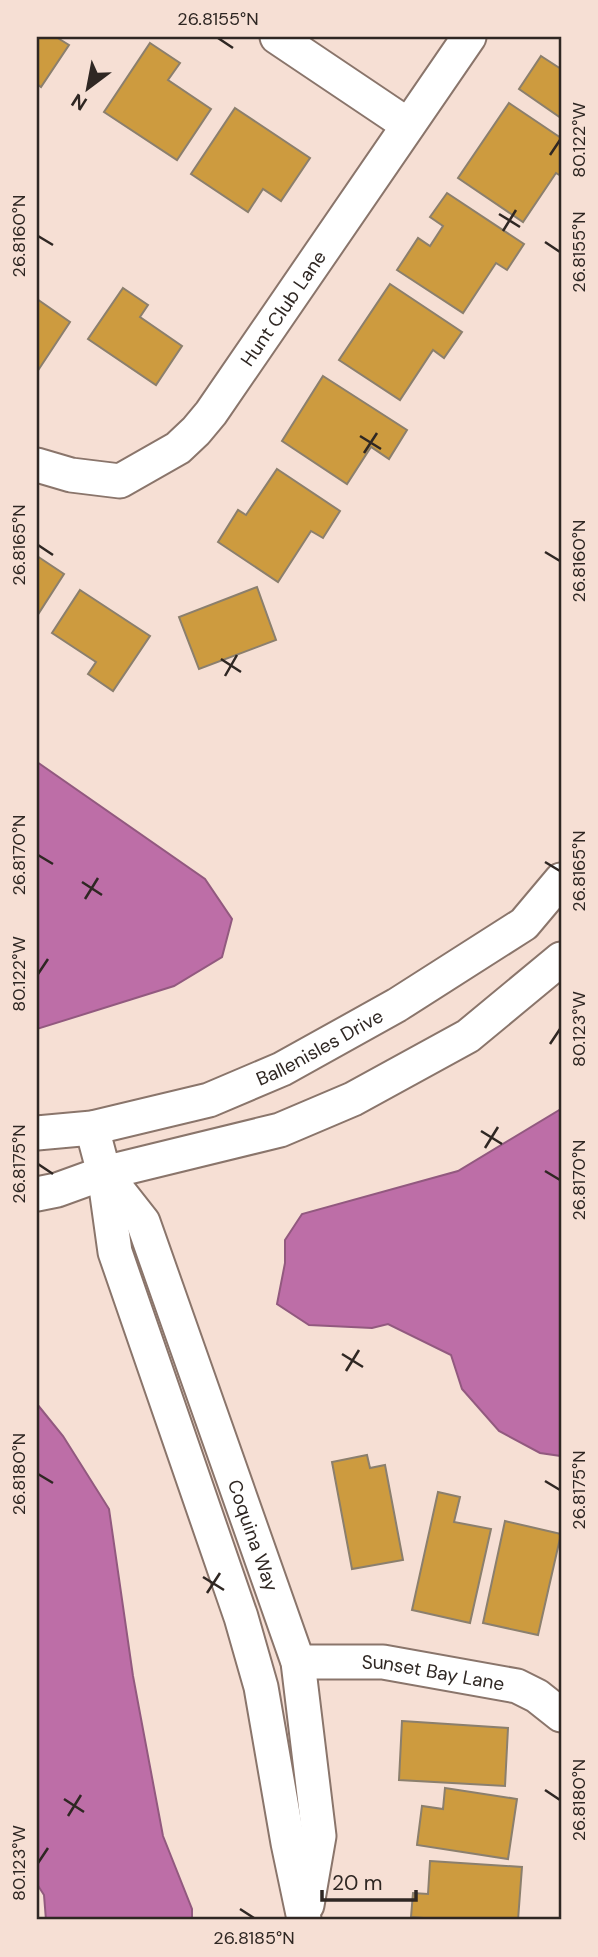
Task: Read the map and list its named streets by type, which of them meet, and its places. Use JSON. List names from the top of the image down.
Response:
{
  "streets": {
    "street": [
      "Hunt Club Lane",
      "Ballenisles Drive",
      "Coquina Way",
      "Sunset Bay Lane"
    ]
  },
  "crossings": [
    ["Ballenisles Drive", "Coquina Way"],
    ["Coquina Way", "Sunset Bay Lane"]
  ],
  "scale_bar": "20 m",
  "north": "bottom left",
  "coordinates": [
    "26.8155°N",
    "80.122°W",
    "26.8160°N",
    "26.8165°N",
    "26.8170°N",
    "80.123°W",
    "26.8175°N",
    "26.8180°N",
    "26.8185°N"
  ]
}
